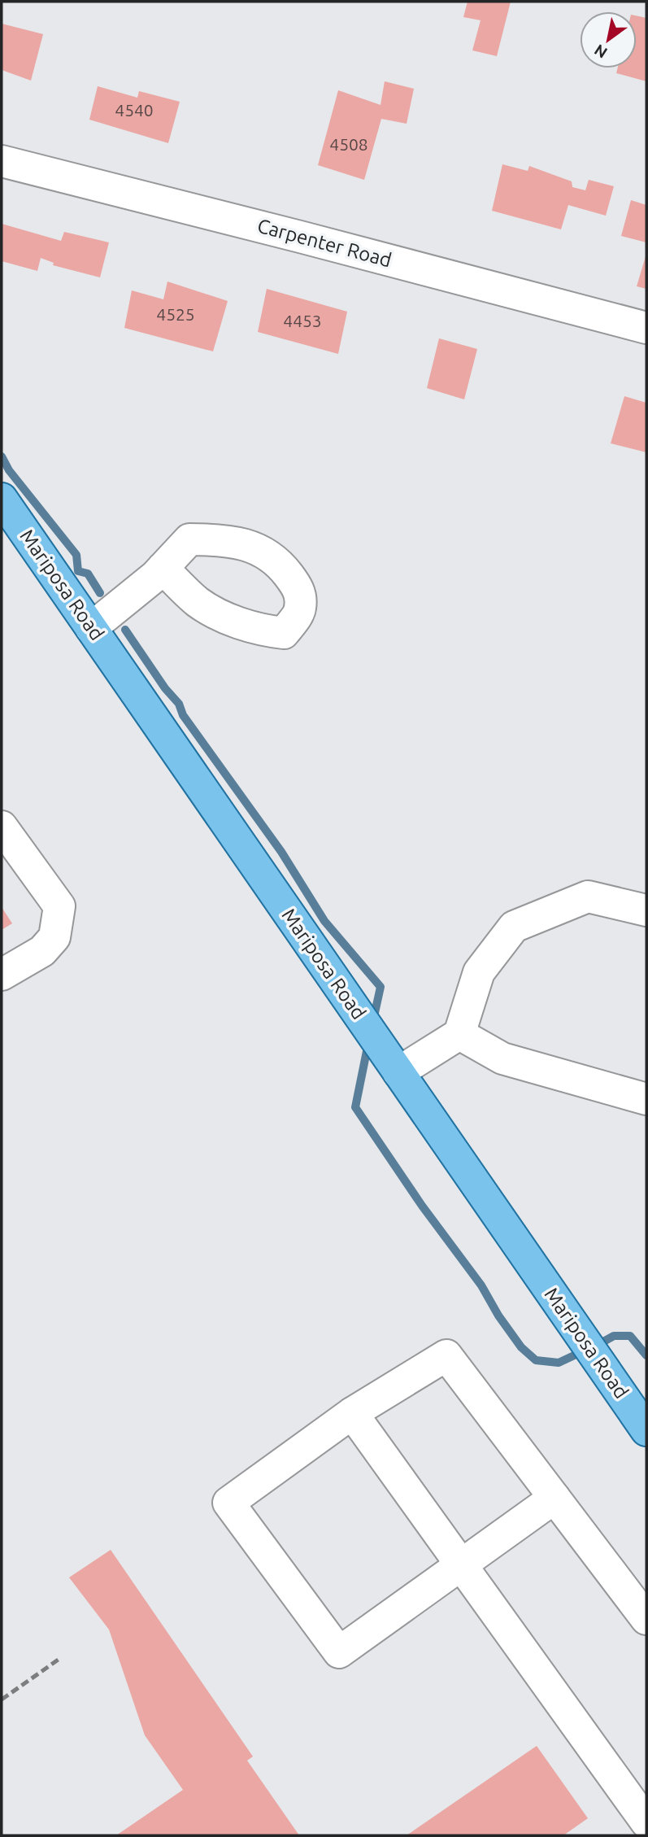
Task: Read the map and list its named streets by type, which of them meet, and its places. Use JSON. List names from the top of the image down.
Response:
{
  "streets": {
    "main road": ["Mariposa Road"],
    "street": ["Carpenter Road"]
  },
  "house_numbers": [
    "4540",
    "4508",
    "4525",
    "4453"
  ],
  "north": "bottom left"
}
